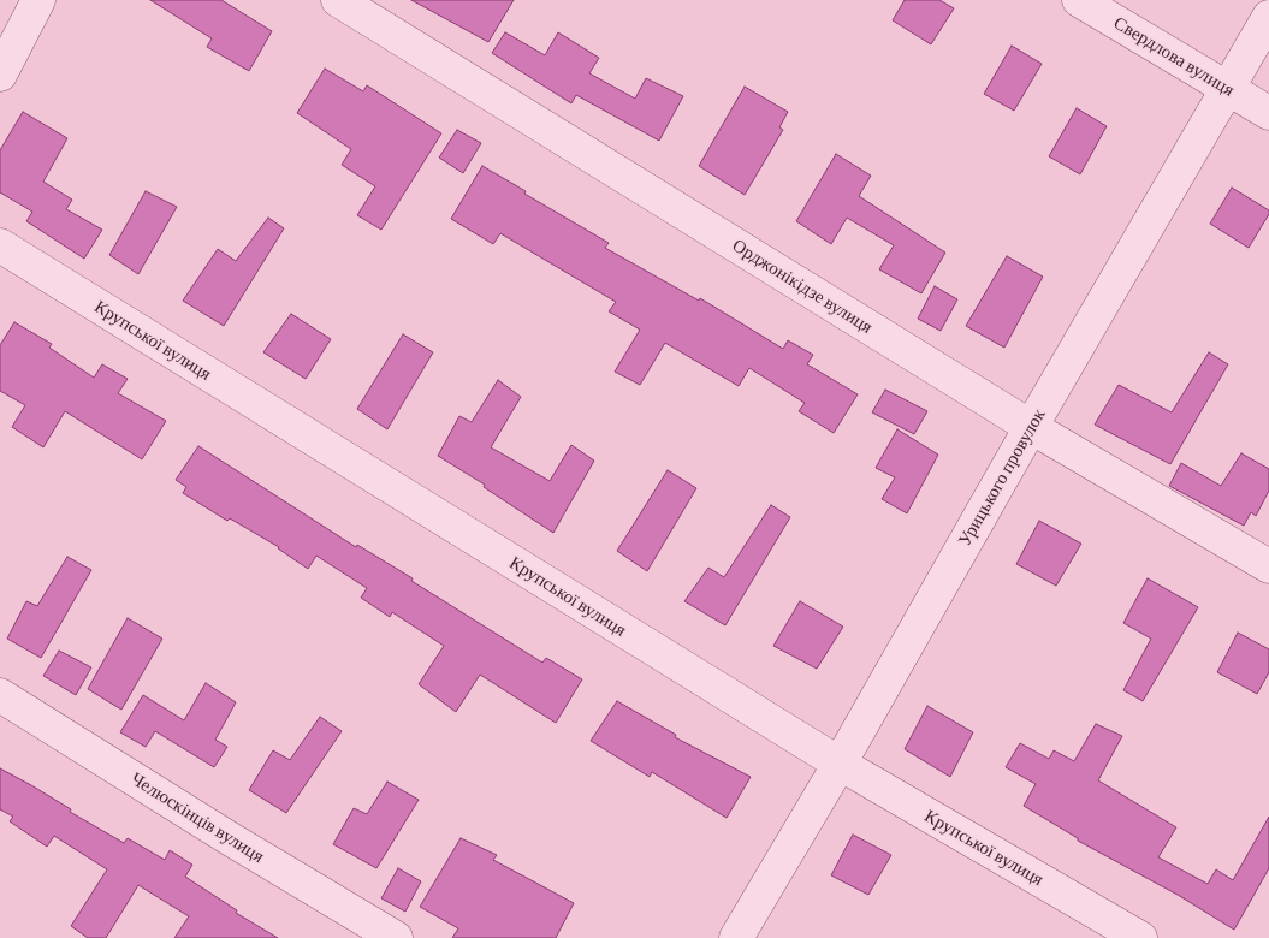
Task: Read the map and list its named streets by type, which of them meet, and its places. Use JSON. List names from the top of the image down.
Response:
{
  "streets": {
    "street": [
      "Свердлова вулиця",
      "Орджонікідзе вулиця",
      "Крупської вулиця",
      "Урицького провулок",
      "Челюскінців вулиця"
    ]
  },
  "crossings": [
    ["Свердлова вулиця", "Урицького провулок"],
    ["Орджонікідзе вулиця", "Урицького провулок"],
    ["Крупської вулиця", "Урицького провулок"]
  ]
}
